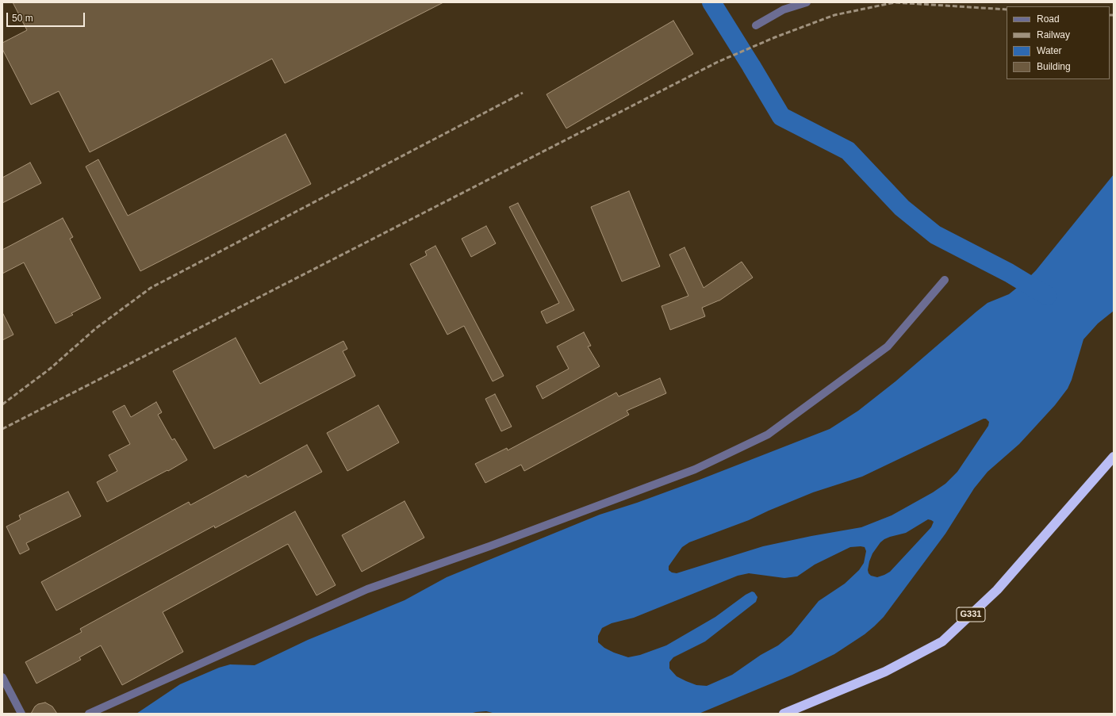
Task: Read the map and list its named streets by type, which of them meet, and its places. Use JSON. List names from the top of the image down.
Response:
{
  "streets": {
    "highway": ["G331"]
  },
  "legend": [
    "Road",
    "Railway",
    "Water",
    "Building"
  ],
  "scale_bar": "50 m"
}
